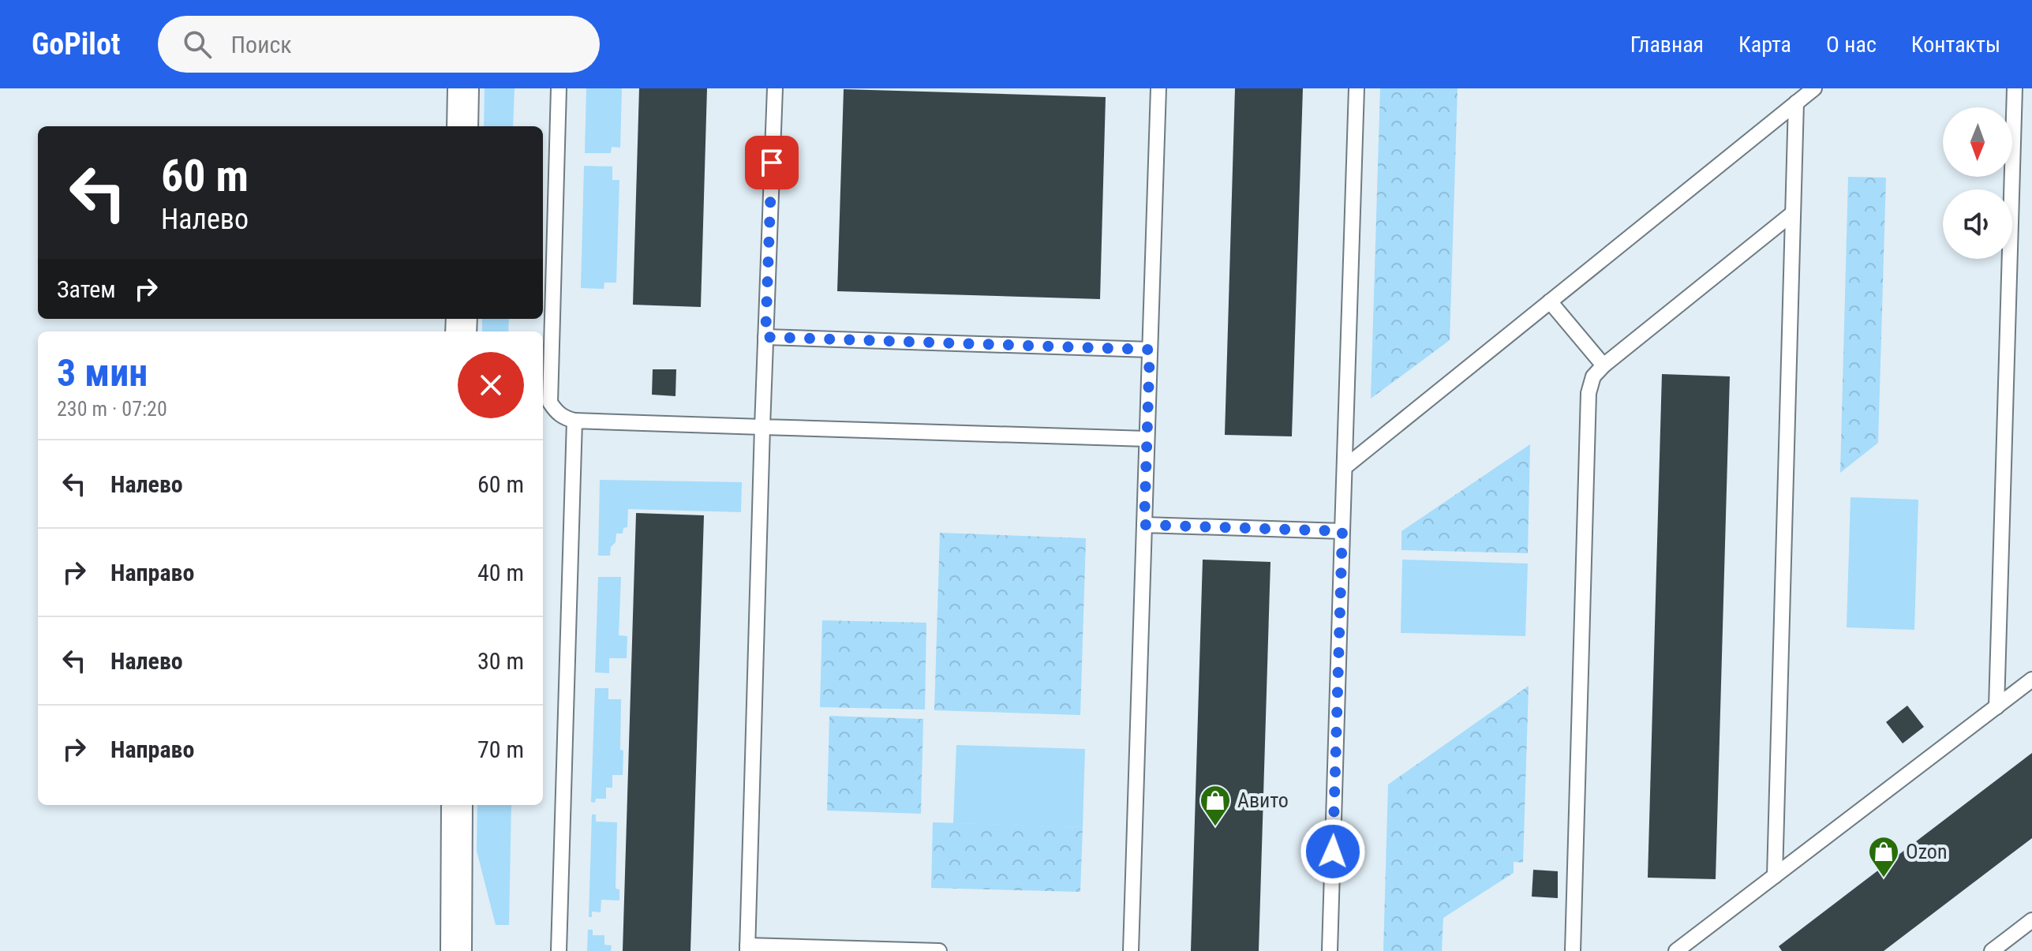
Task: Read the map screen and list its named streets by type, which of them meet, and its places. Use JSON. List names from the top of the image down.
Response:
{
  "places": {
    "shop": ["Авито", "Ozon"]
  },
  "north": "bottom",
  "page": {
    "header": "GoPilot",
    "search": "Поиск",
    "nav": [
      "Главная",
      "Карта",
      "О нас",
      "Контакты"
    ],
    "turn": ["60 m", "Налево"],
    "then": "Затем",
    "heading": ["3 мин", "230 m · 07:20"],
    "list": [
      {
        "name": "Налево",
        "value": "60 m"
      },
      {
        "name": "Направо",
        "value": "40 m"
      },
      {
        "name": "Налево",
        "value": "30 m"
      },
      {
        "name": "Направо",
        "value": "70 m"
      }
    ]
  }
}
